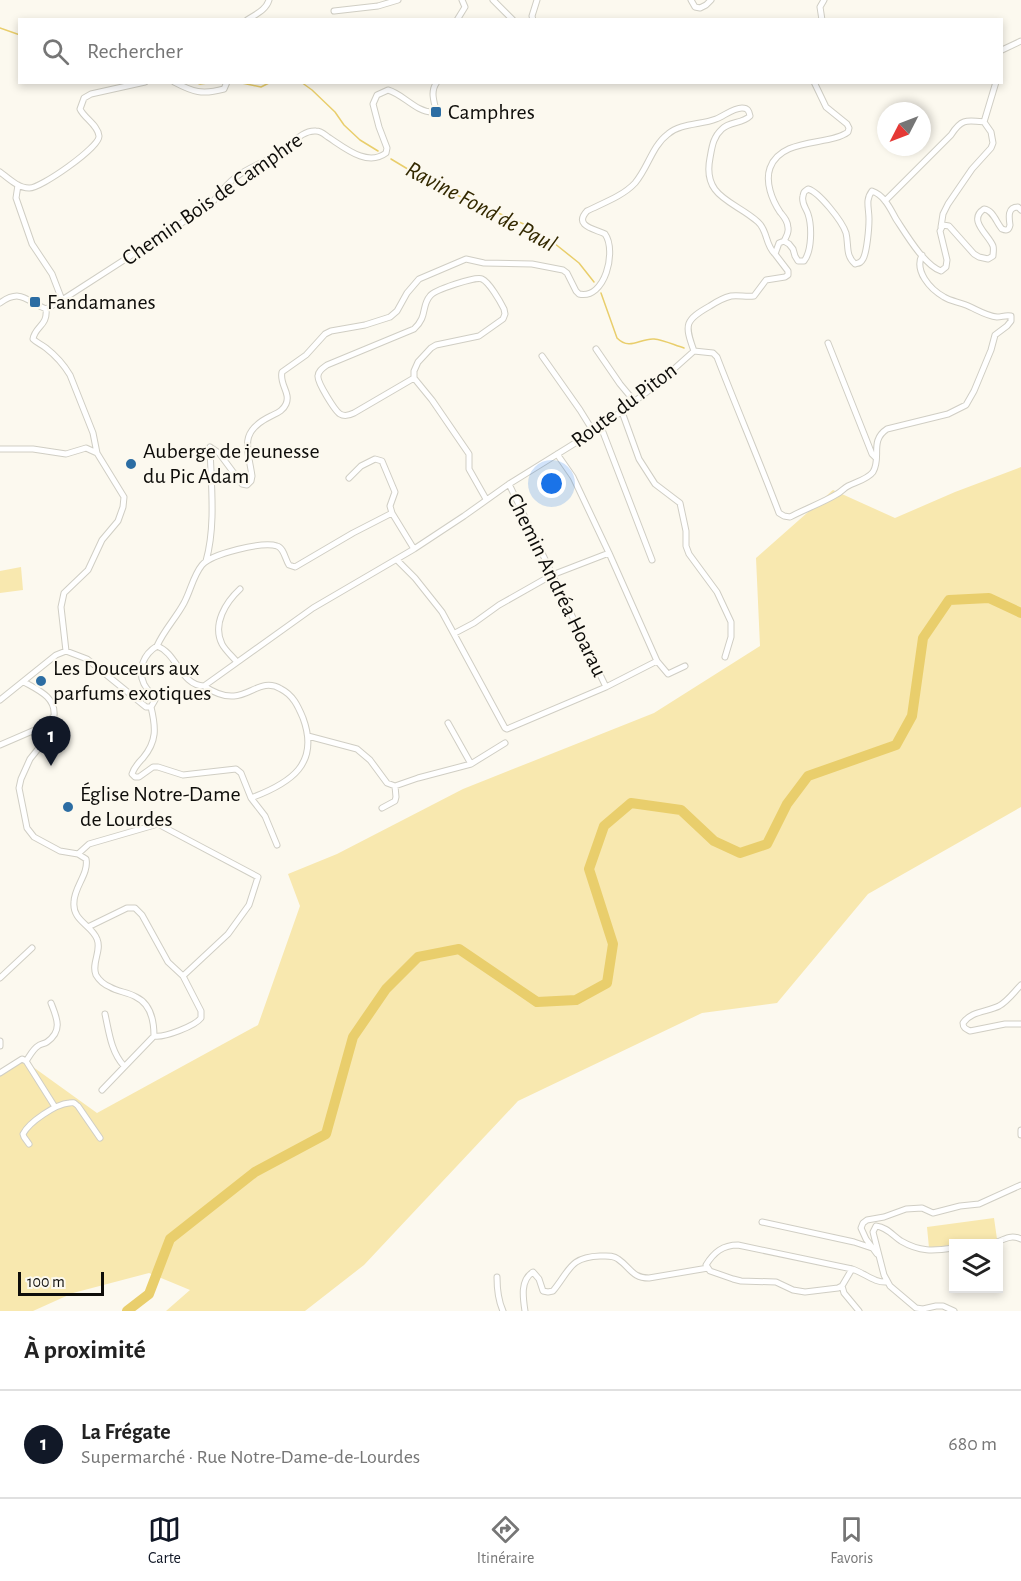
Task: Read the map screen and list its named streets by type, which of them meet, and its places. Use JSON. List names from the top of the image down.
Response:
{
  "streets": {
    "street": ["Chemin Bois de Camphre", "Route du Piton", "Chemin Andréa Hoarau"]
  },
  "crossings": [
    ["Route du Piton", "Chemin Andréa Hoarau"]
  ],
  "water": ["Ravine Fond de Paul"],
  "places": {
    "transit": ["Camphres", "Fandamanes"],
    "other": ["Auberge de jeunesse du Pic Adam", "Les Douceurs aux parfums exotiques", "Église Notre-Dame de Lourdes"]
  },
  "scale_bar": "100 m",
  "north": "bottom left",
  "page": {
    "search": "Rechercher",
    "pins": "1",
    "scale": "100 m",
    "heading": "À proximité",
    "list": [
      {
        "mark": "1",
        "name": "La Frégate",
        "note": "Supermarché · Rue Notre-Dame-de-Lourdes",
        "value": "680 m"
      }
    ],
    "nav": ["Carte", "Itinéraire", "Favoris"]
  }
}
